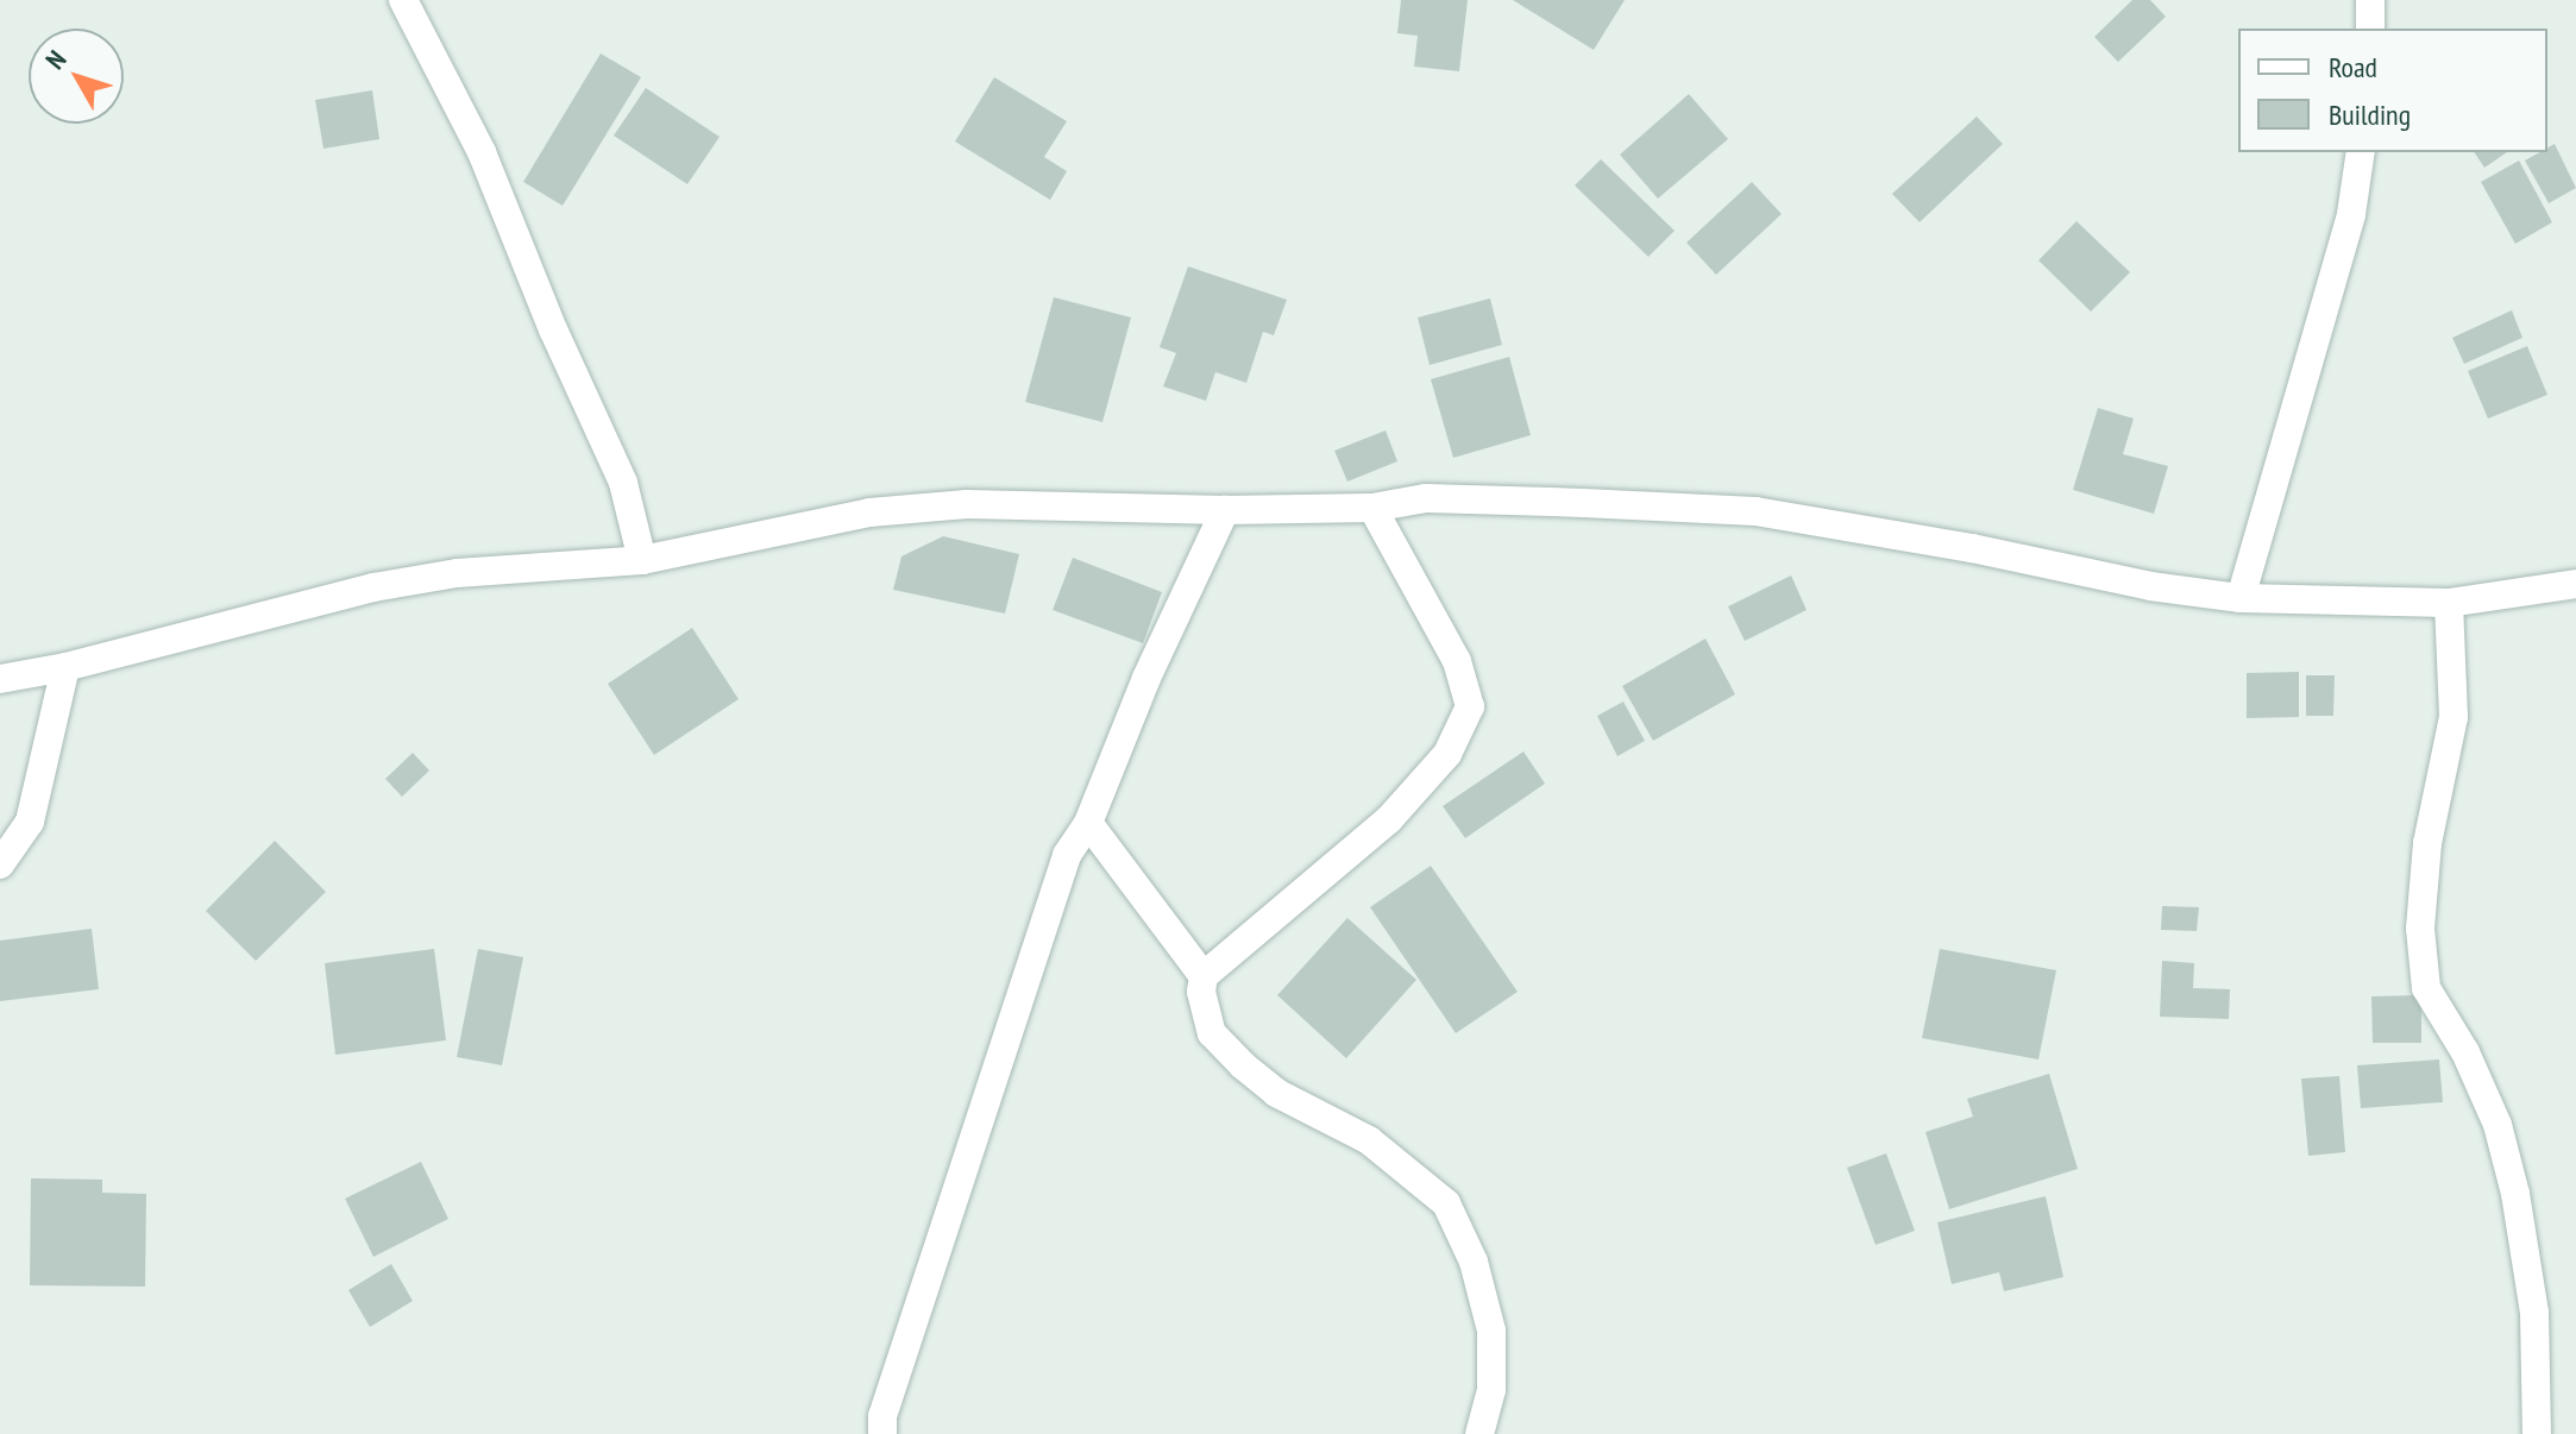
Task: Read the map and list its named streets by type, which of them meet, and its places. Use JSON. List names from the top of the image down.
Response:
{
  "legend": ["Road", "Building"],
  "north": "top left"
}
